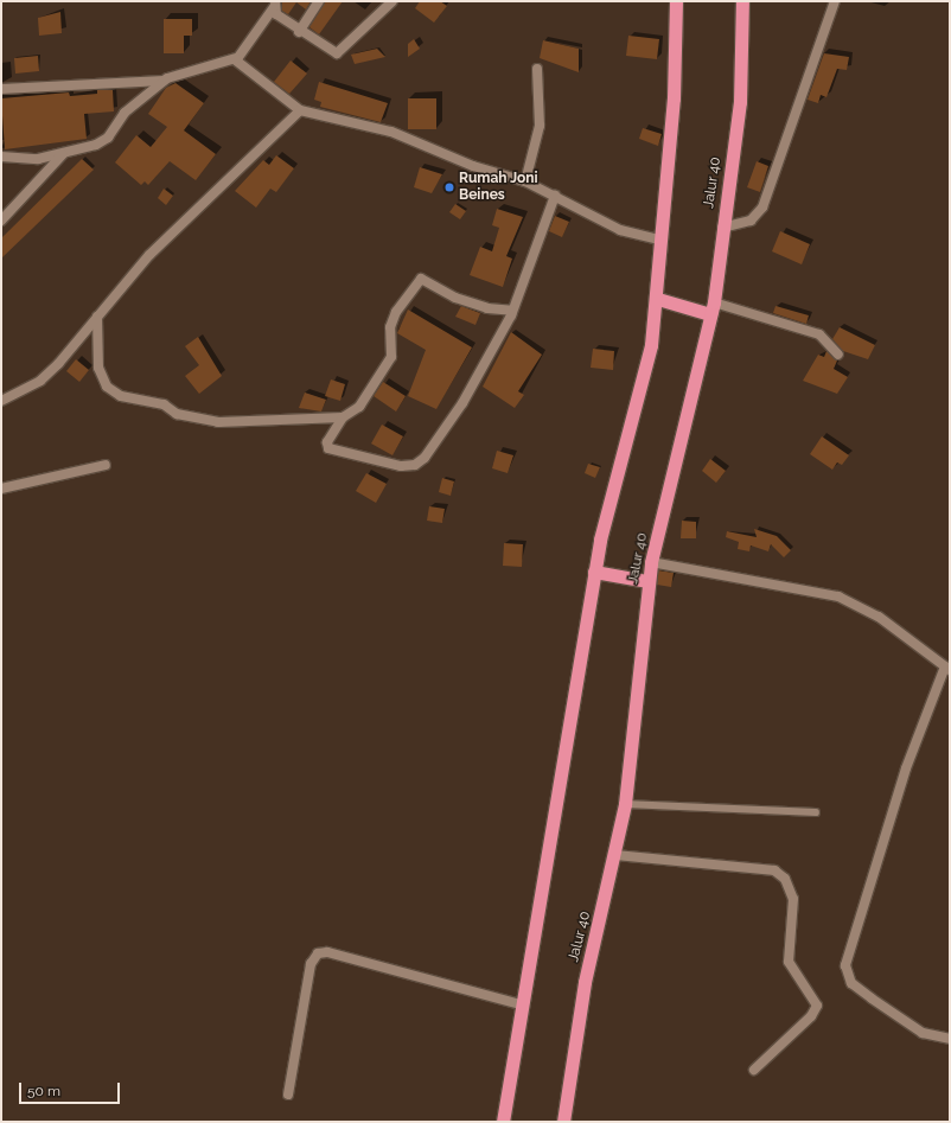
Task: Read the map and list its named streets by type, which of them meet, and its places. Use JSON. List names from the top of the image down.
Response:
{
  "streets": {
    "highway": ["Jalur 40"]
  },
  "places": ["Rumah Joni Beines"],
  "scale_bar": "50 m"
}
